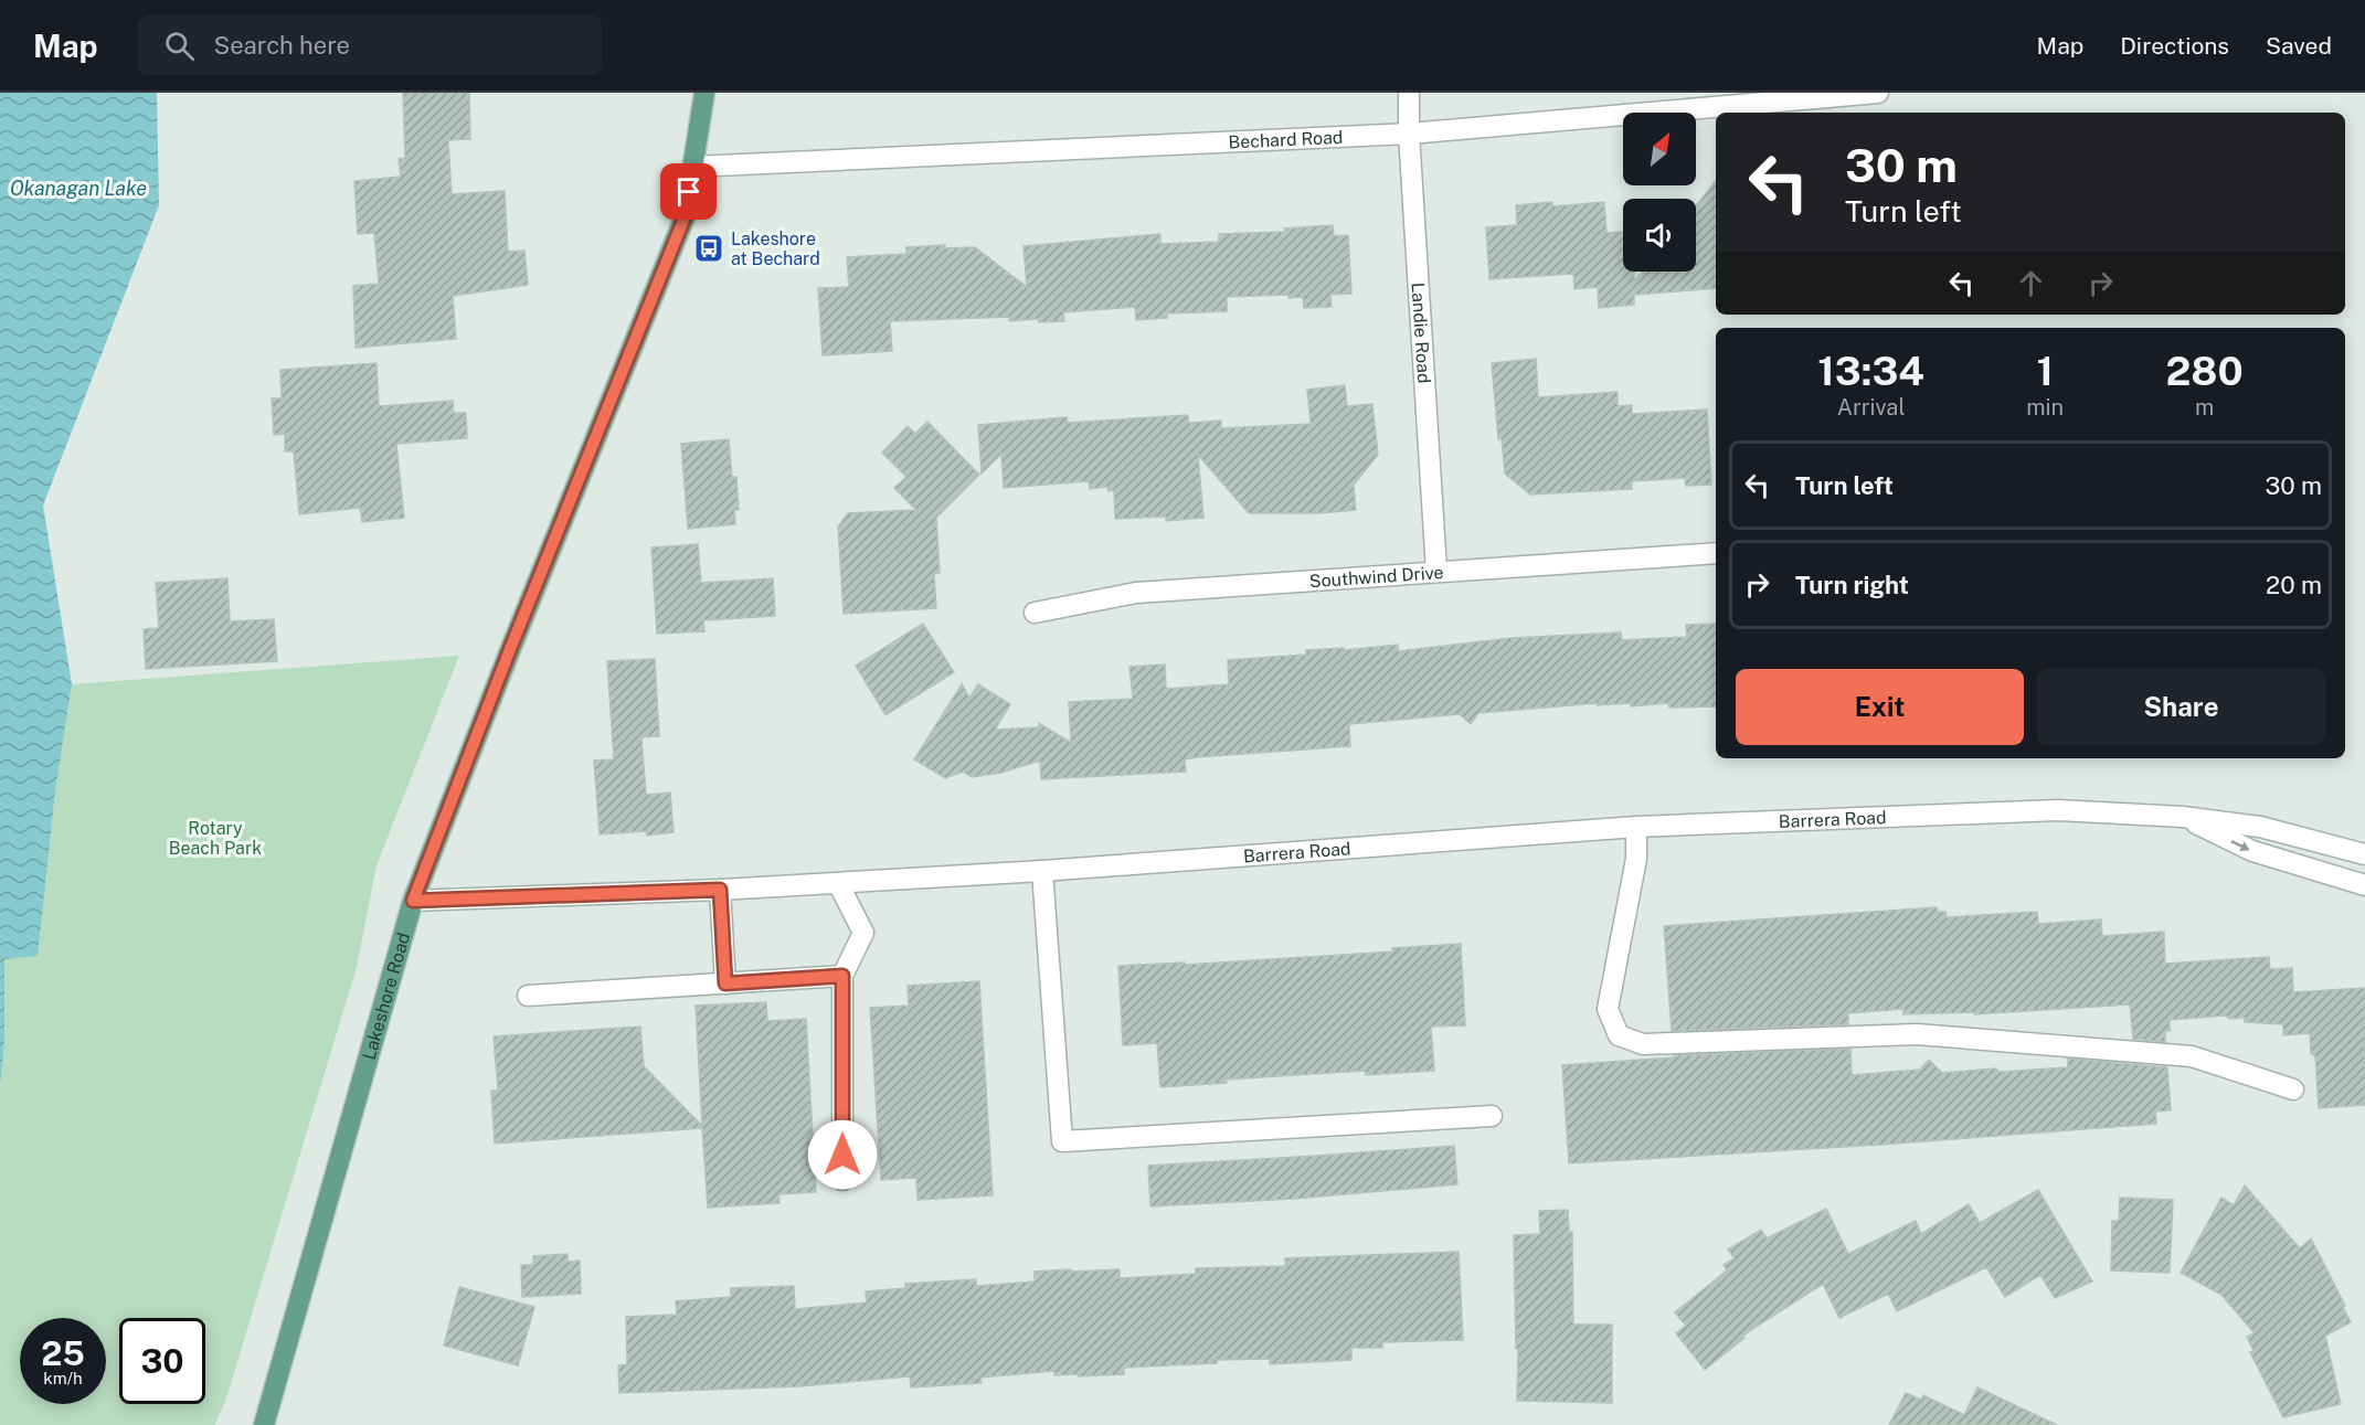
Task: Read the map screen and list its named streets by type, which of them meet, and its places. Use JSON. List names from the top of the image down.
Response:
{
  "streets": {
    "main road": ["Lakeshore Road"],
    "street": [
      "Bechard Road",
      "Landie Road",
      "Southwind Drive",
      "Barrera Road"
    ]
  },
  "crossings": [
    ["Bechard Road", "Landie Road"],
    ["Bechard Road", "Lakeshore Road"],
    ["Landie Road", "Southwind Drive"],
    ["Barrera Road", "Lakeshore Road"]
  ],
  "water": ["Okanagan Lake"],
  "parks": ["Rotary Beach Park"],
  "places": {
    "bus stop": ["Lakeshore at Bechard"]
  },
  "north": "top right",
  "page": {
    "header": "Map",
    "search": "Search here",
    "nav": ["Map", "Directions", "Saved"],
    "turn": ["30 m", "Turn left"],
    "eta": [
      "13:34",
      "Arrival",
      "1",
      "min",
      "280",
      "m"
    ],
    "list": [
      {
        "name": "Turn left",
        "value": "30 m"
      },
      {
        "name": "Turn right",
        "value": "20 m"
      }
    ],
    "buttons": ["Exit", "Share"],
    "speed": "25 km/h",
    "limit": "30"
  }
}
